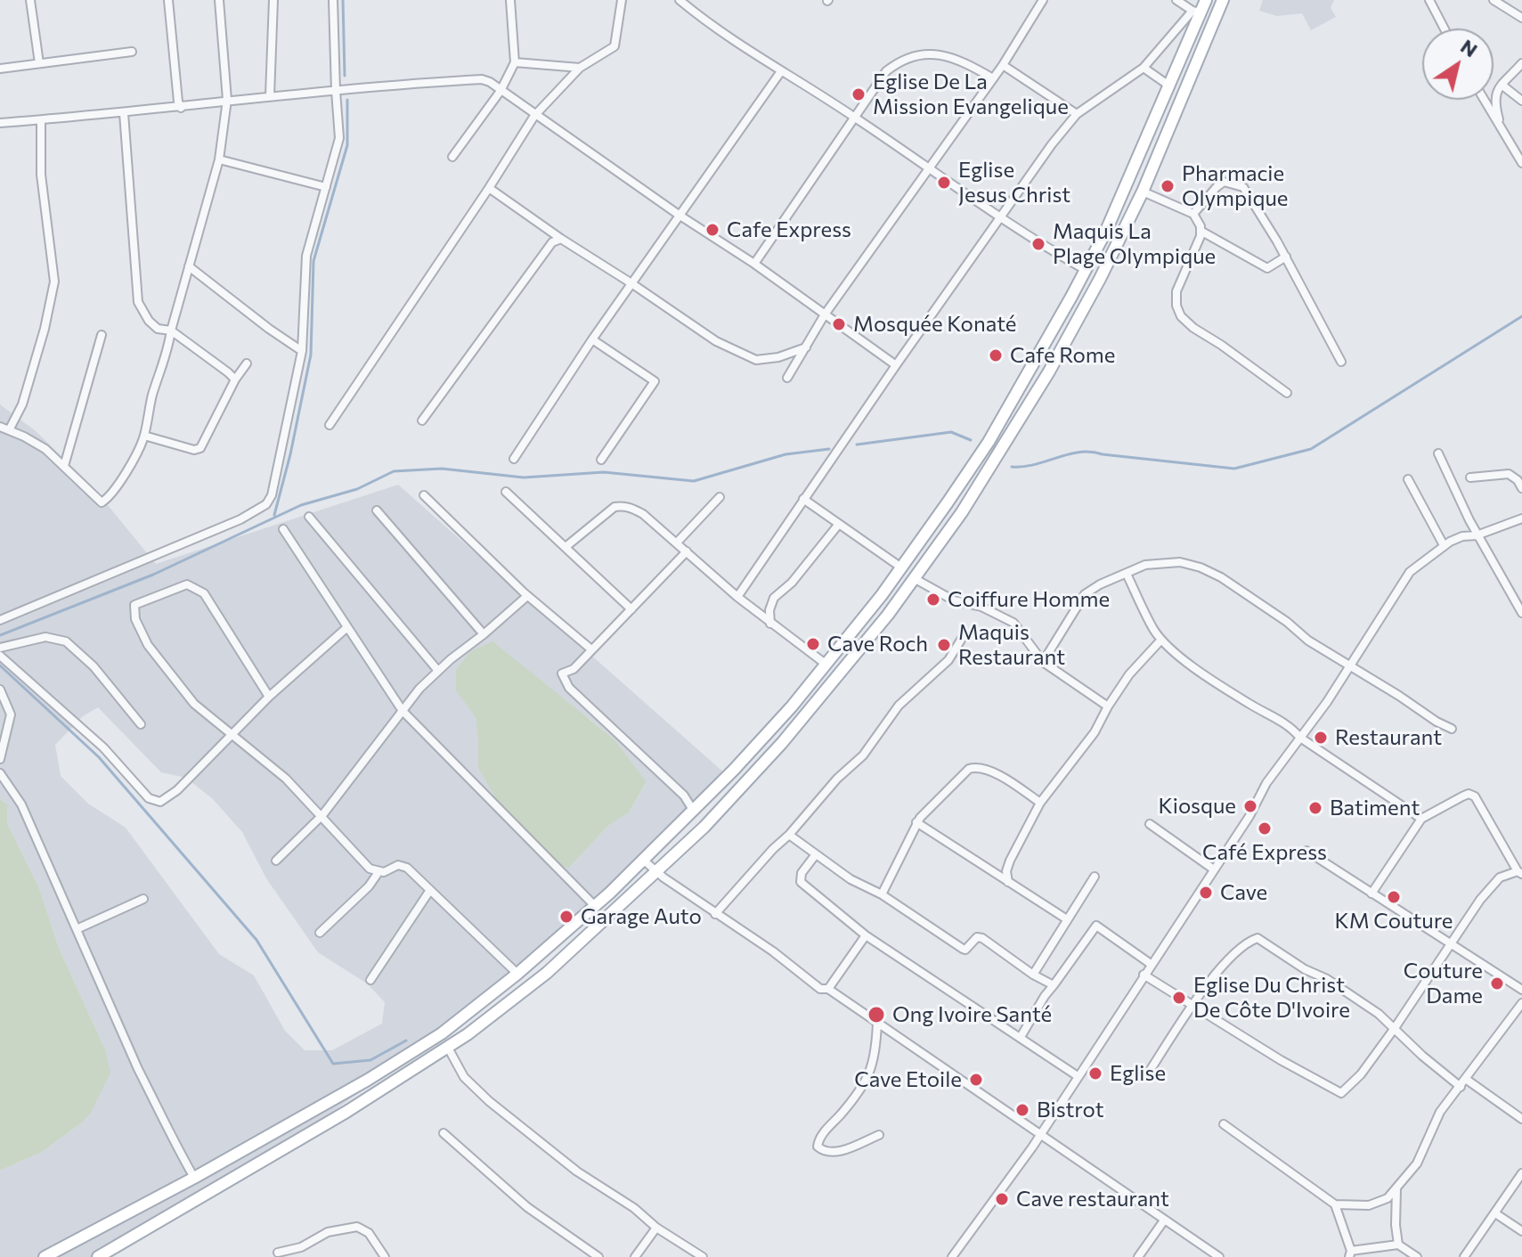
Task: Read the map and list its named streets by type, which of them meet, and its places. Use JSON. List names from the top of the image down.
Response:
{
  "places": [
    "Eglise De La Mission Evangelique",
    "Eglise Jesus Christ",
    "Pharmacie Olympique",
    "Cafe Express",
    "Maquis La Plage Olympique",
    "Mosquée Konaté",
    "Cafe Rome",
    "Coiffure Homme",
    "Cave Roch",
    "Maquis Restaurant",
    "Restaurant",
    "Kiosque",
    "Batiment",
    "Café Express",
    "Cave",
    "KM Couture",
    "Garage Auto",
    "Couture Dame",
    "Eglise Du Christ De Côte D'Ivoire",
    "Ong Ivoire Santé",
    "Eglise",
    "Cave Etoile",
    "Bistrot",
    "Cave restaurant"
  ],
  "north": "top right"
}
